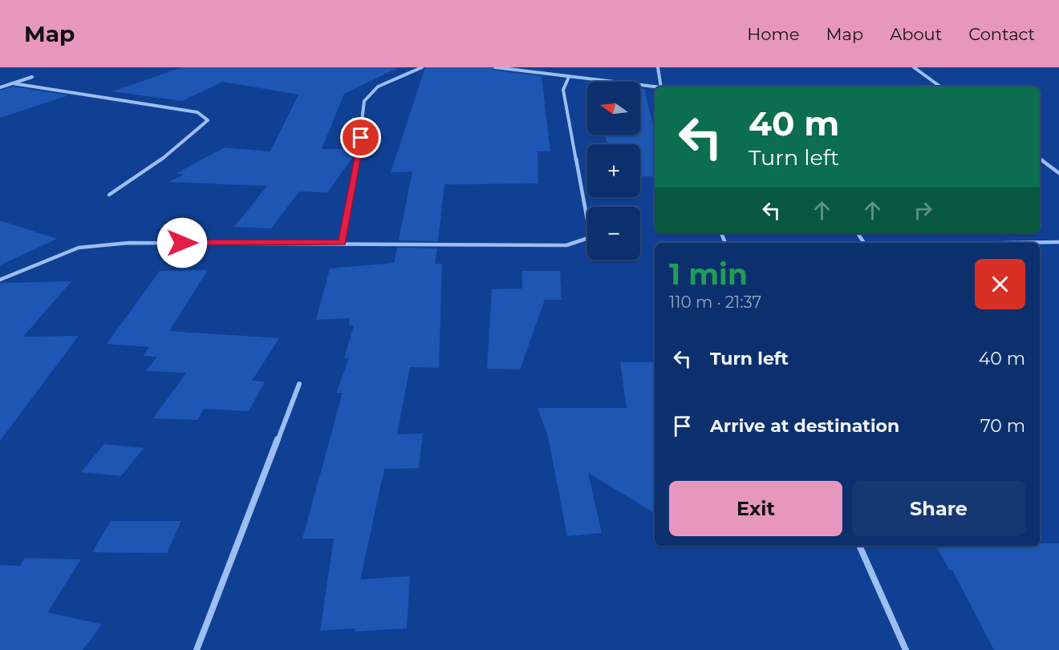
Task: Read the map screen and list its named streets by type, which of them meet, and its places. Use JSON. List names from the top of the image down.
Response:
{
  "north": "left",
  "page": {
    "header": "Map",
    "nav": [
      "Home",
      "Map",
      "About",
      "Contact"
    ],
    "map_buttons": ["+", "−"],
    "turn": ["40 m", "Turn left"],
    "heading": ["1 min", "110 m · 21:37"],
    "list": [
      {
        "name": "Turn left",
        "value": "40 m"
      },
      {
        "name": "Arrive at destination",
        "value": "70 m"
      }
    ],
    "buttons": ["Exit", "Share"]
  }
}
